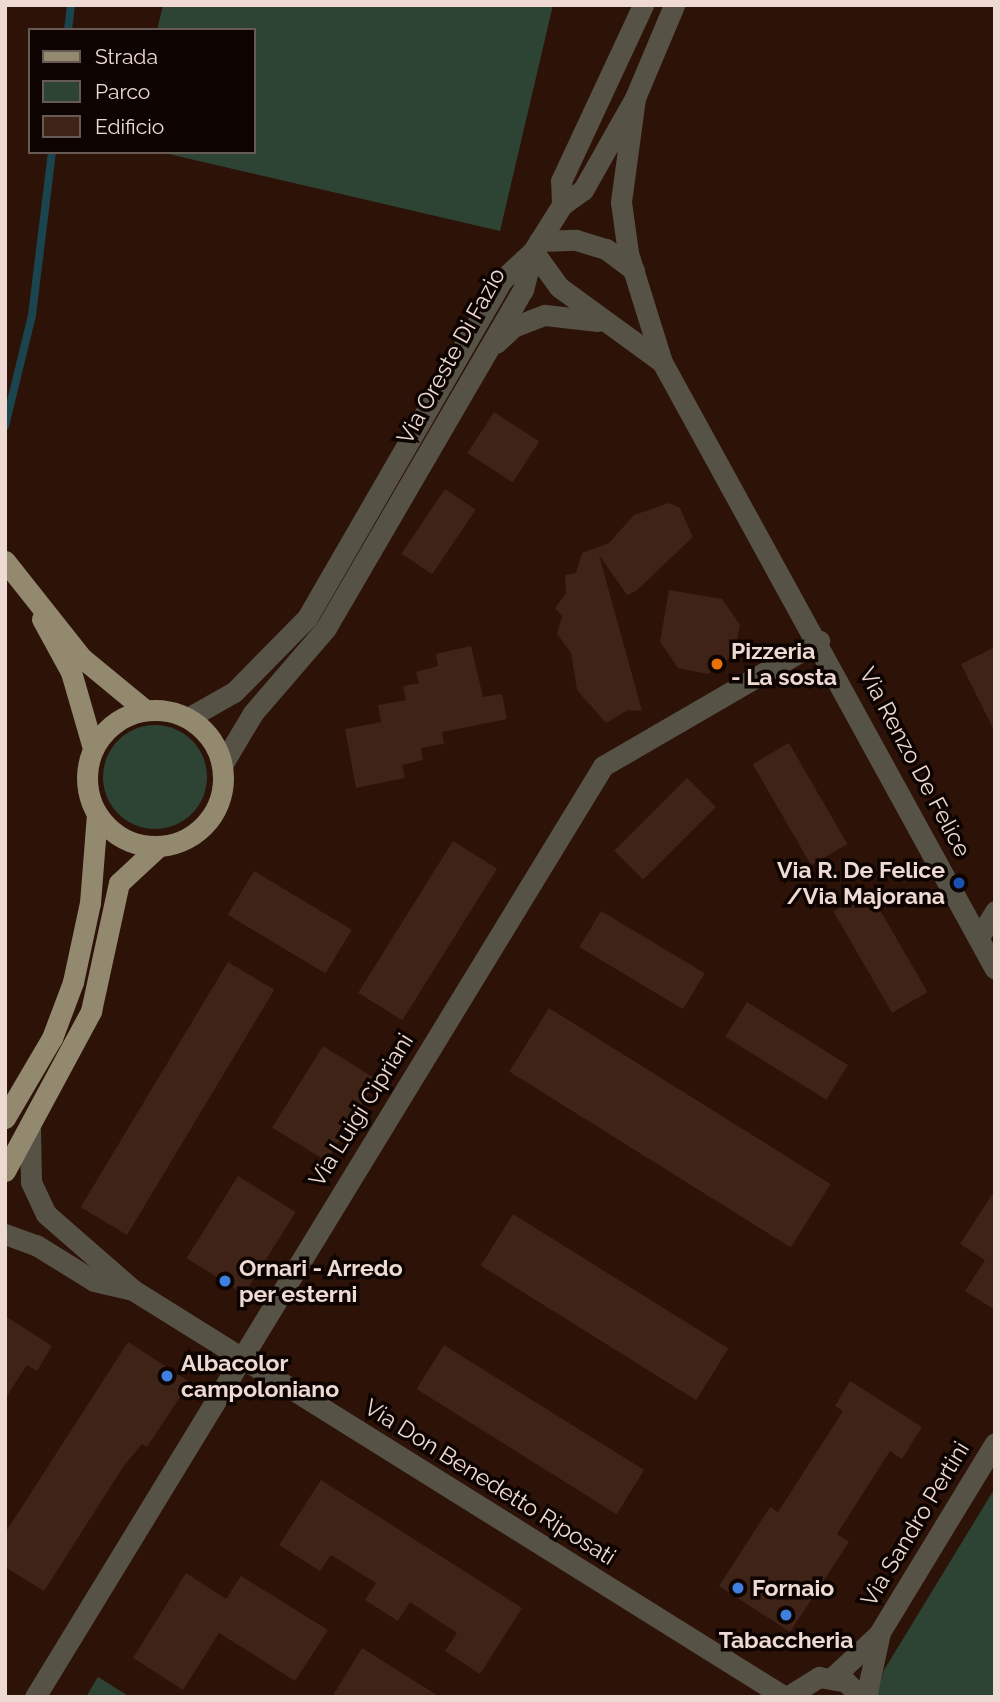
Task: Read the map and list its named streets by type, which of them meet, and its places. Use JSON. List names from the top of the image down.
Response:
{
  "streets": {
    "street": [
      "Via Oreste Di Fazio",
      "Via Renzo De Felice",
      "Via Luigi Cipriani",
      "Via Don Benedetto Riposati",
      "Via Sandro Pertini"
    ]
  },
  "crossings": [
    ["Via Renzo De Felice", "Via Luigi Cipriani"],
    ["Via Luigi Cipriani", "Via Don Benedetto Riposati"]
  ],
  "places": [
    "Pizzeria - La sosta",
    "Via R. De Felice /Via Majorana",
    "Ornari - Arredo per esterni",
    "Albacolor campoloniano",
    "Fornaio",
    "Tabaccheria"
  ],
  "legend": ["Strada", "Parco", "Edificio"]
}
